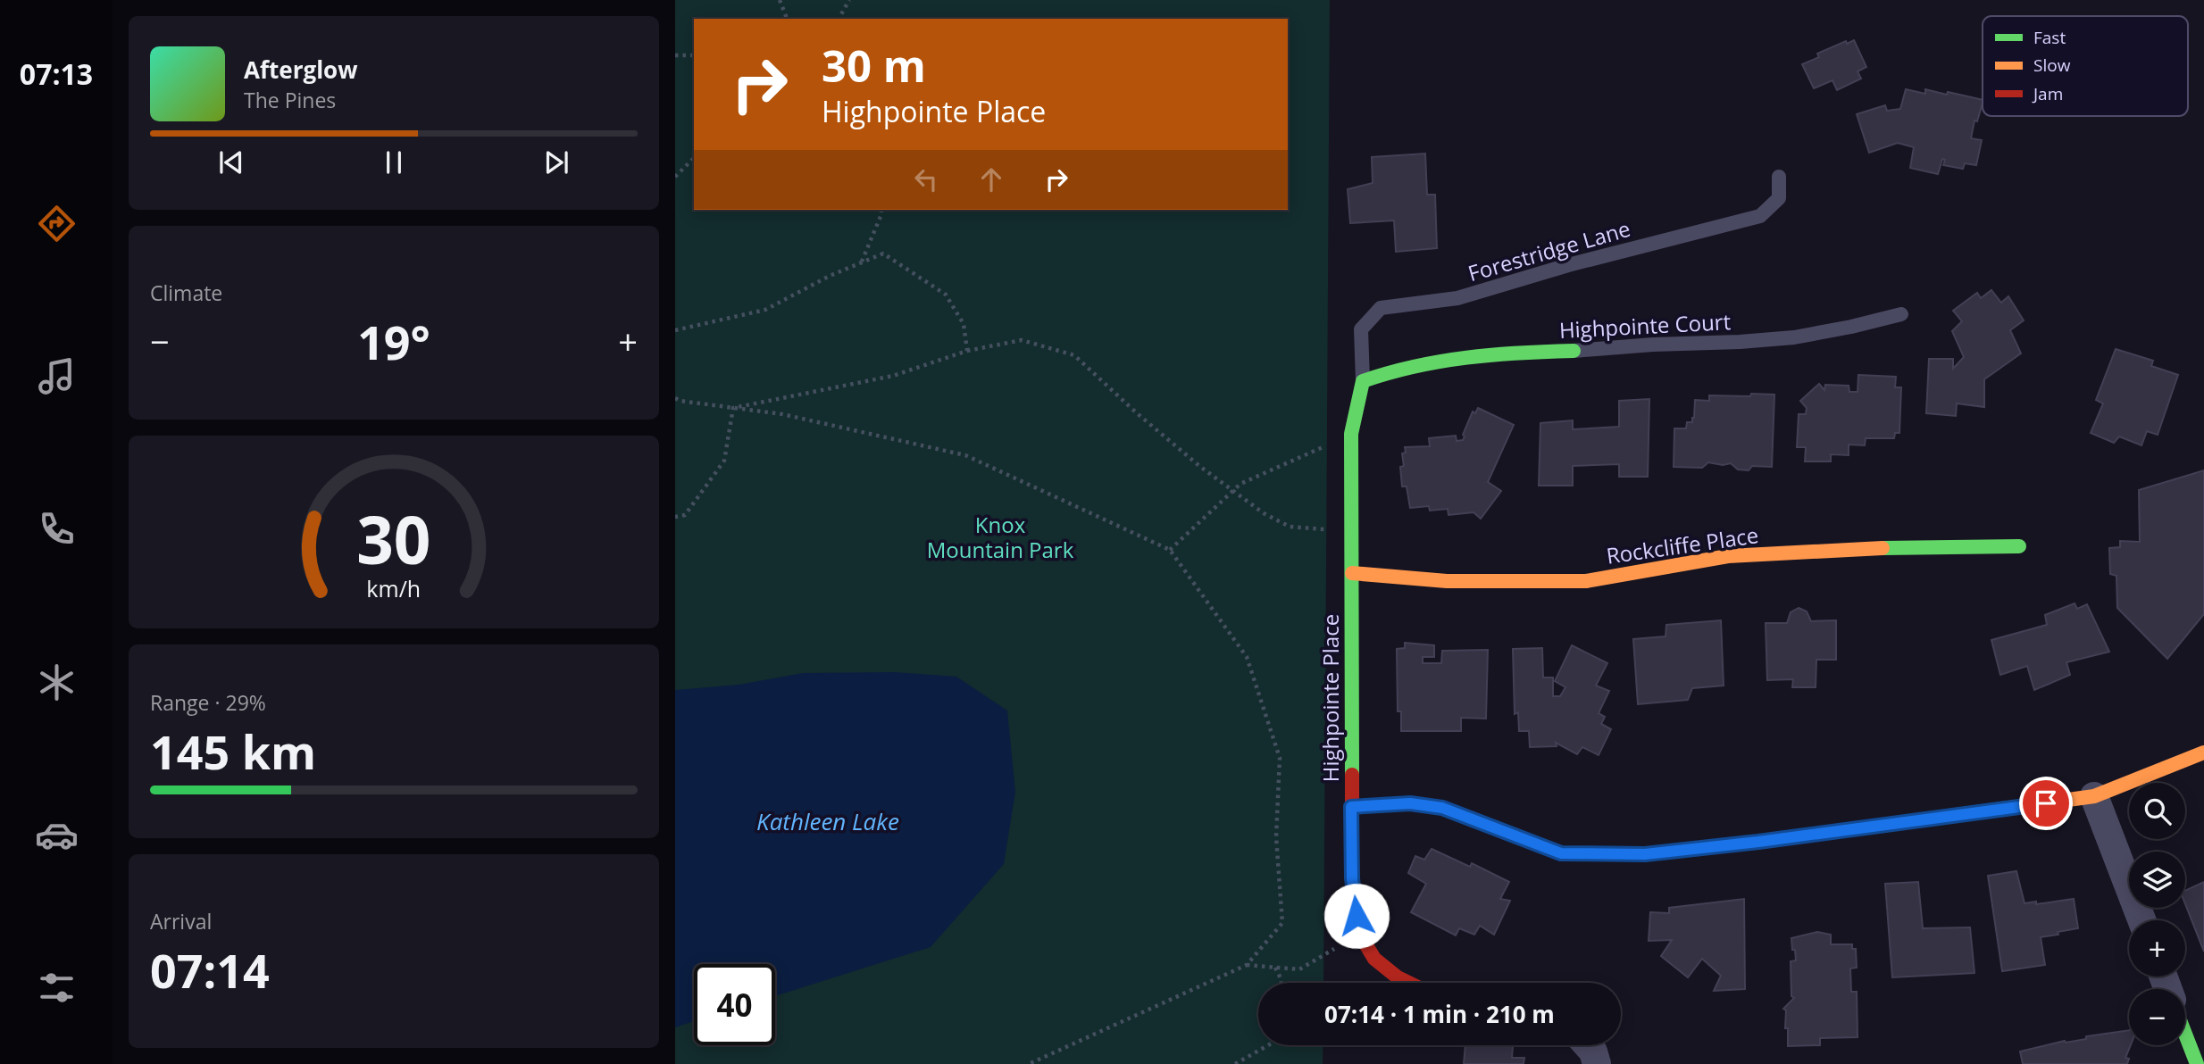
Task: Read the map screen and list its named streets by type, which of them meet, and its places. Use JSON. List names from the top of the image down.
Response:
{
  "streets": {
    "street": ["Highpointe Court", "Rockcliffe Place", "Highpointe Place"],
    "lane": ["Forestridge Lane"]
  },
  "crossings": [
    ["Forestridge Lane", "Highpointe Court"],
    ["Forestridge Lane", "Highpointe Place"],
    ["Highpointe Court", "Highpointe Place"],
    ["Rockcliffe Place", "Highpointe Place"]
  ],
  "water": ["Kathleen Lake"],
  "parks": ["Knox Mountain Park"],
  "legend": ["Fast", "Slow", "Jam"],
  "page": {
    "tabs": "07:13",
    "turn": ["30 m", "Highpointe Place"],
    "song": ["Afterglow", "The Pines"],
    "tile": [
      "Climate",
      ["Range · 29%", "145 km"],
      ["Arrival", "07:14"]
    ],
    "heat": ["−", "19°", "+"],
    "map_buttons": ["+", "−"],
    "limit": "40",
    "trip": "07:14 · 1 min · 210 m",
    "gauge": ["30", "km/h"]
  }
}
